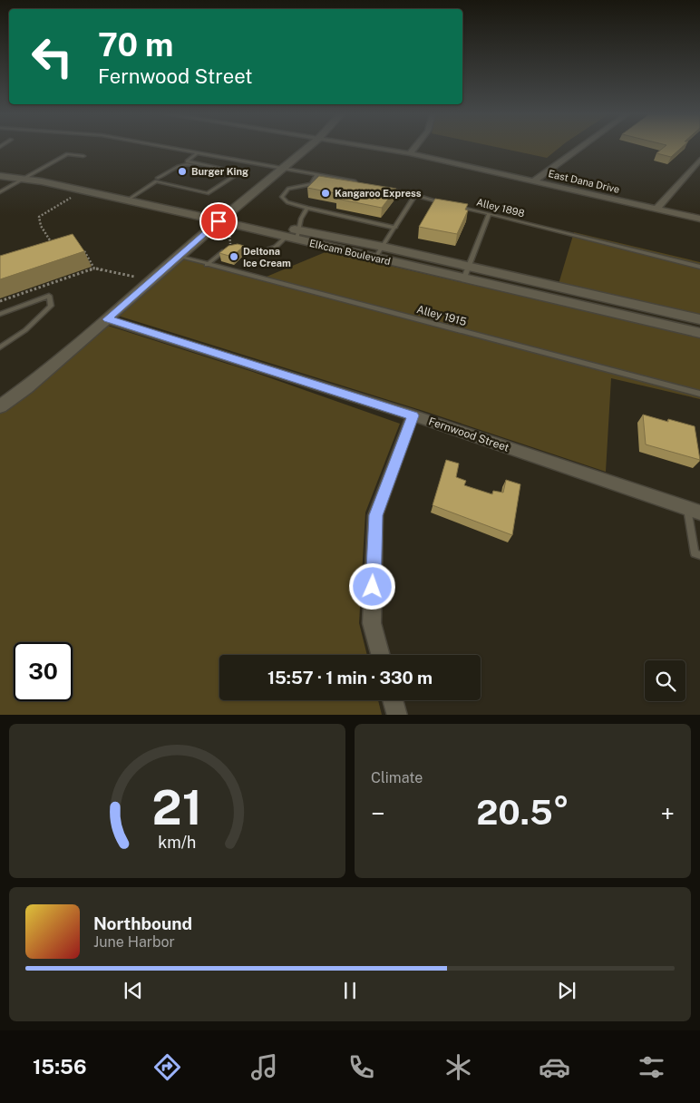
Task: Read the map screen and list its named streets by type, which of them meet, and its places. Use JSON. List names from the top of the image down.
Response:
{
  "streets": {
    "street": ["East Dana Drive", "Elkcam Boulevard", "Fernwood Street"],
    "lane": ["Alley 1898", "Alley 1915"]
  },
  "places": ["Burger King", "Kangaroo Express", "Deltona Ice Cream"],
  "page": {
    "turn": ["70 m", "Fernwood Street"],
    "limit": "30",
    "trip": "15:57 · 1 min · 330 m",
    "tile": "Climate",
    "heat": ["−", "20.5°", "+"],
    "song": ["Northbound", "June Harbor"],
    "tabs": "15:56",
    "gauge": ["21", "km/h"]
  }
}
